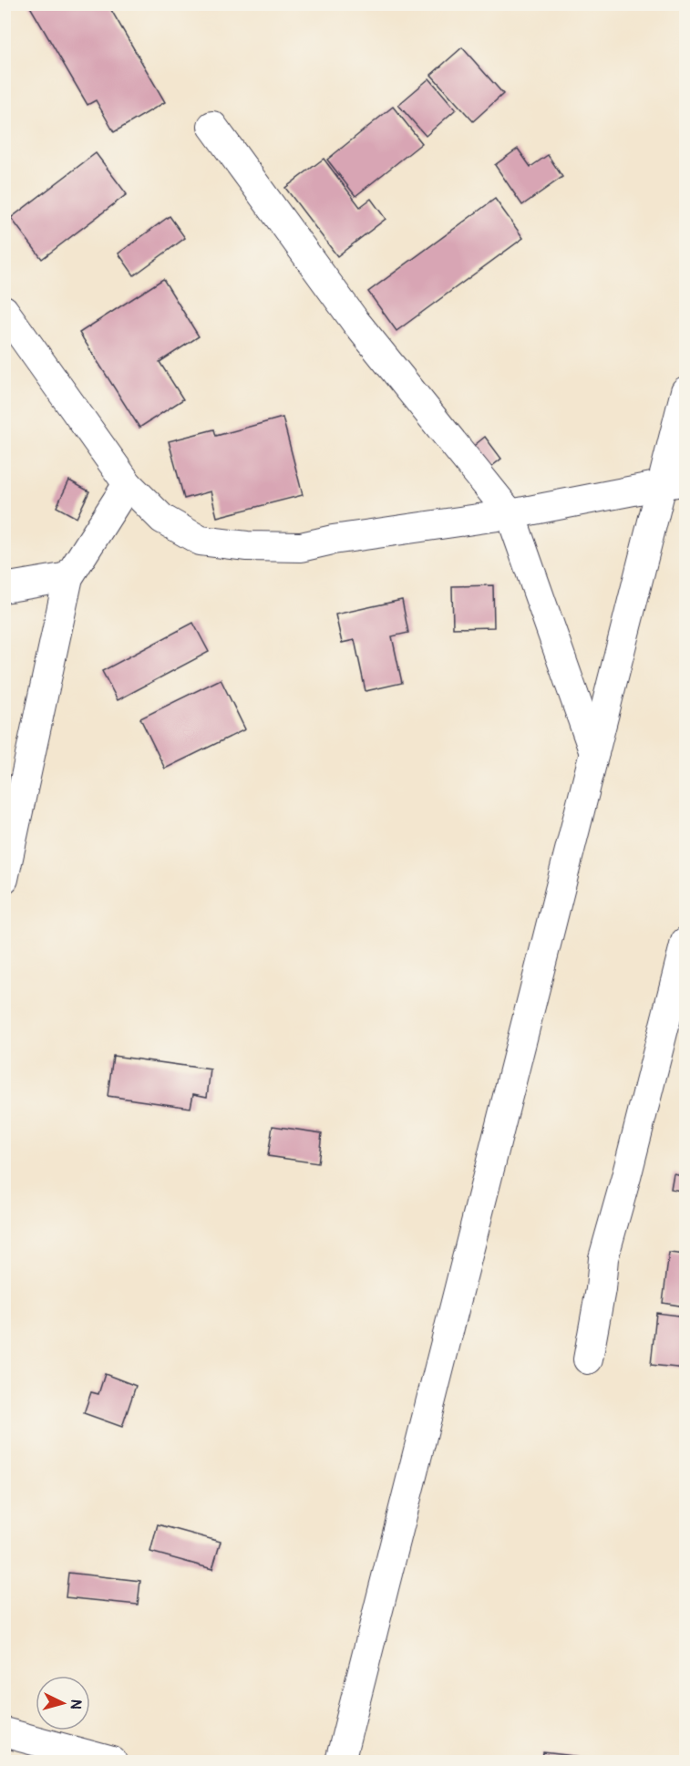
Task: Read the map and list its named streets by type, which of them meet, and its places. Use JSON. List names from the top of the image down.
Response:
{
  "north": "right"
}
